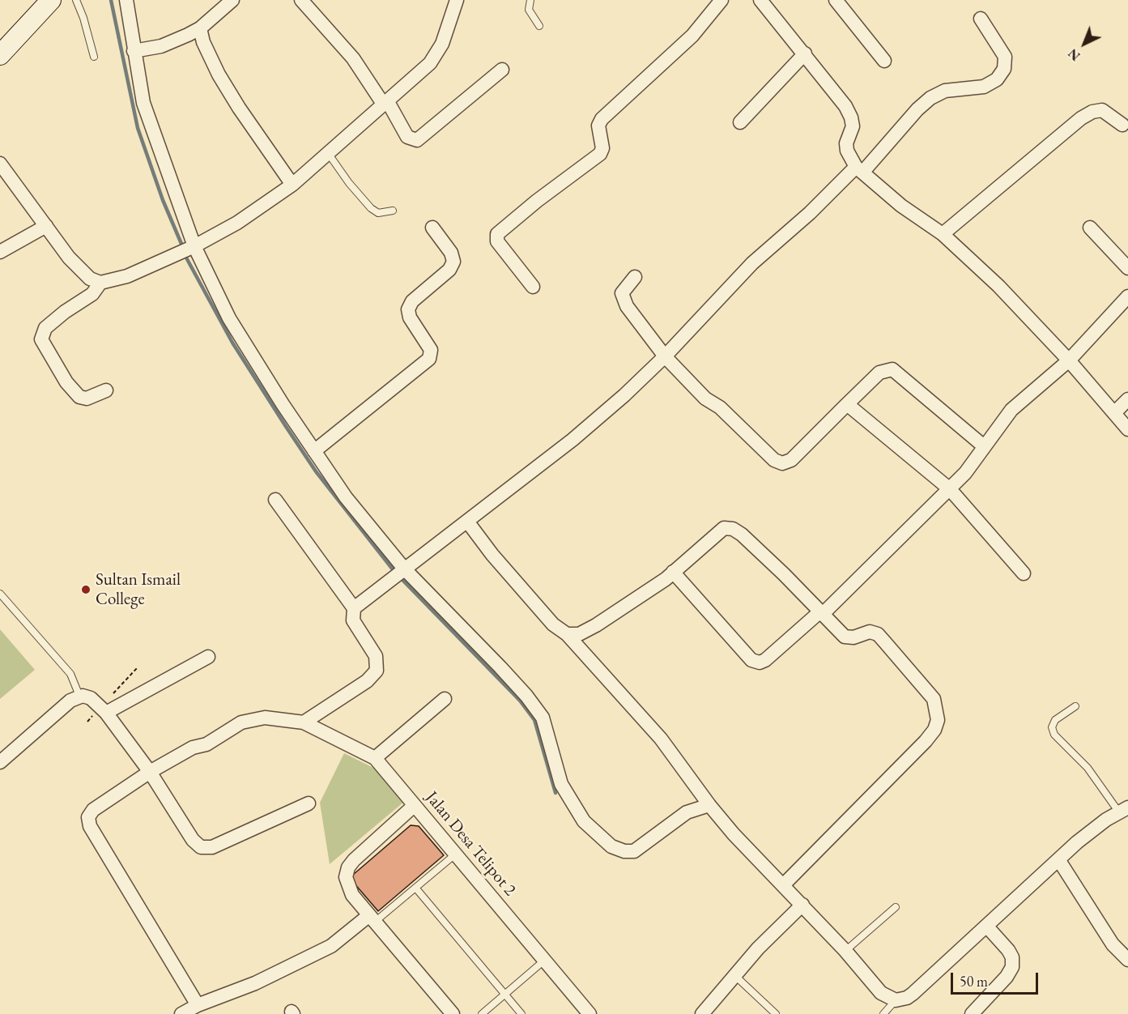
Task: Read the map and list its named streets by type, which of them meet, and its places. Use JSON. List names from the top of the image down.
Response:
{
  "streets": {
    "street": ["Jalan Desa Telipot 2"]
  },
  "places": ["Sultan Ismail College"],
  "scale_bar": "50 m",
  "north": "bottom left"
}
